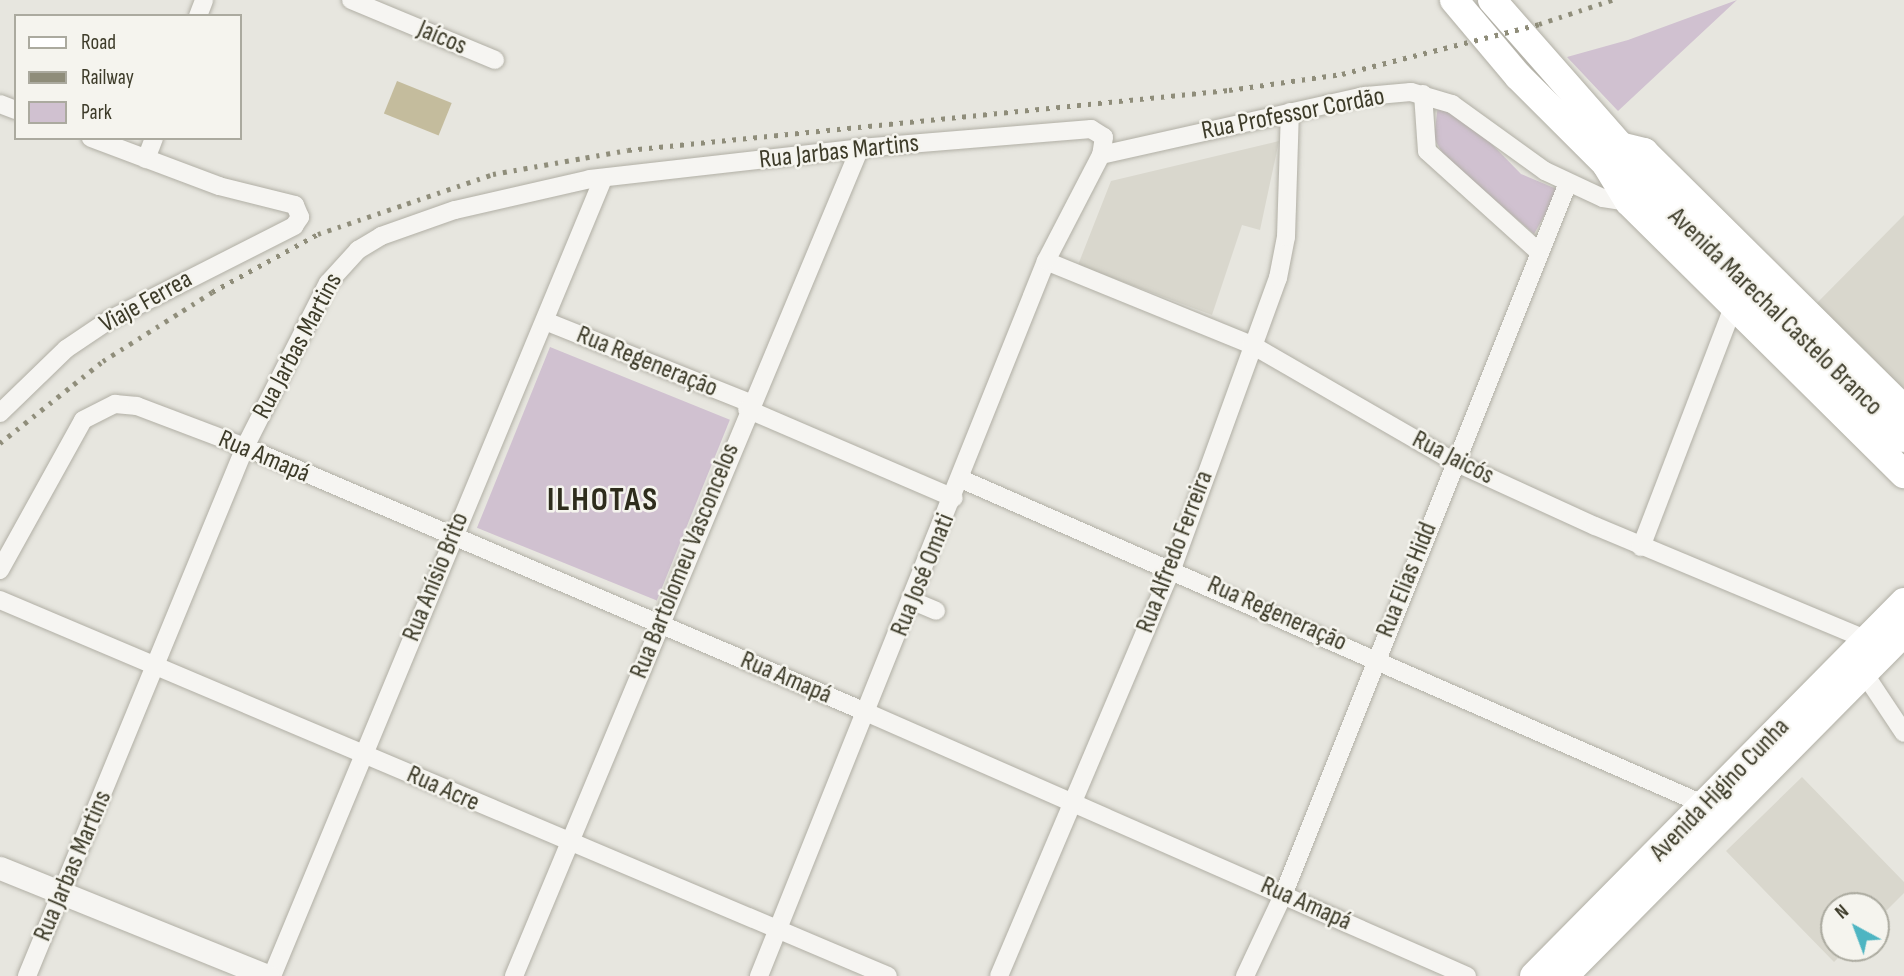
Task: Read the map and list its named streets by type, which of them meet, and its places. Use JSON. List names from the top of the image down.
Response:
{
  "streets": {
    "main road": ["Avenida Marechal Castelo Branco", "Avenida Higino Cunha"],
    "street": [
      "Jaícos",
      "Rua Professor Cordão",
      "Rua Jarbas Martins",
      "Viaje Ferrea",
      "Rua Regeneração",
      "Rua Amapá",
      "Rua Jaicós",
      "Rua Alfredo Ferreira",
      "Rua Bartolomeu Vasconcelos",
      "Rua José Omati",
      "Rua Anísio Brito",
      "Rua Elias Hidd",
      "Rua Acre"
    ]
  },
  "crossings": [
    ["Rua Professor Cordão", "Rua Jarbas Martins"],
    ["Rua Professor Cordão", "Rua Alfredo Ferreira"],
    ["Rua Professor Cordão", "Rua José Omati"],
    ["Rua Professor Cordão", "Rua Elias Hidd"],
    ["Rua Jarbas Martins", "Rua Amapá"],
    ["Rua Jarbas Martins", "Rua Bartolomeu Vasconcelos"],
    ["Rua Jarbas Martins", "Rua José Omati"],
    ["Rua Jarbas Martins", "Rua Anísio Brito"],
    ["Rua Jarbas Martins", "Rua Acre"],
    ["Rua Regeneração", "Rua Alfredo Ferreira"],
    ["Rua Regeneração", "Rua Bartolomeu Vasconcelos"],
    ["Rua Regeneração", "Rua José Omati"],
    ["Rua Regeneração", "Rua Anísio Brito"],
    ["Rua Regeneração", "Rua Elias Hidd"],
    ["Rua Regeneração", "Avenida Higino Cunha"],
    ["Rua Amapá", "Rua Alfredo Ferreira"],
    ["Rua Amapá", "Rua Bartolomeu Vasconcelos"],
    ["Rua Amapá", "Rua José Omati"],
    ["Rua Amapá", "Rua Anísio Brito"],
    ["Rua Amapá", "Rua Elias Hidd"],
    ["Rua Jaicós", "Rua Alfredo Ferreira"],
    ["Rua Jaicós", "Rua José Omati"],
    ["Rua Jaicós", "Rua Elias Hidd"],
    ["Rua Jaicós", "Avenida Higino Cunha"],
    ["Rua Bartolomeu Vasconcelos", "Rua Acre"],
    ["Rua José Omati", "Rua Acre"],
    ["Rua Anísio Brito", "Rua Acre"]
  ],
  "districts": ["ILHOTAS"],
  "legend": ["Road", "Railway", "Park"],
  "north": "top left"
}
